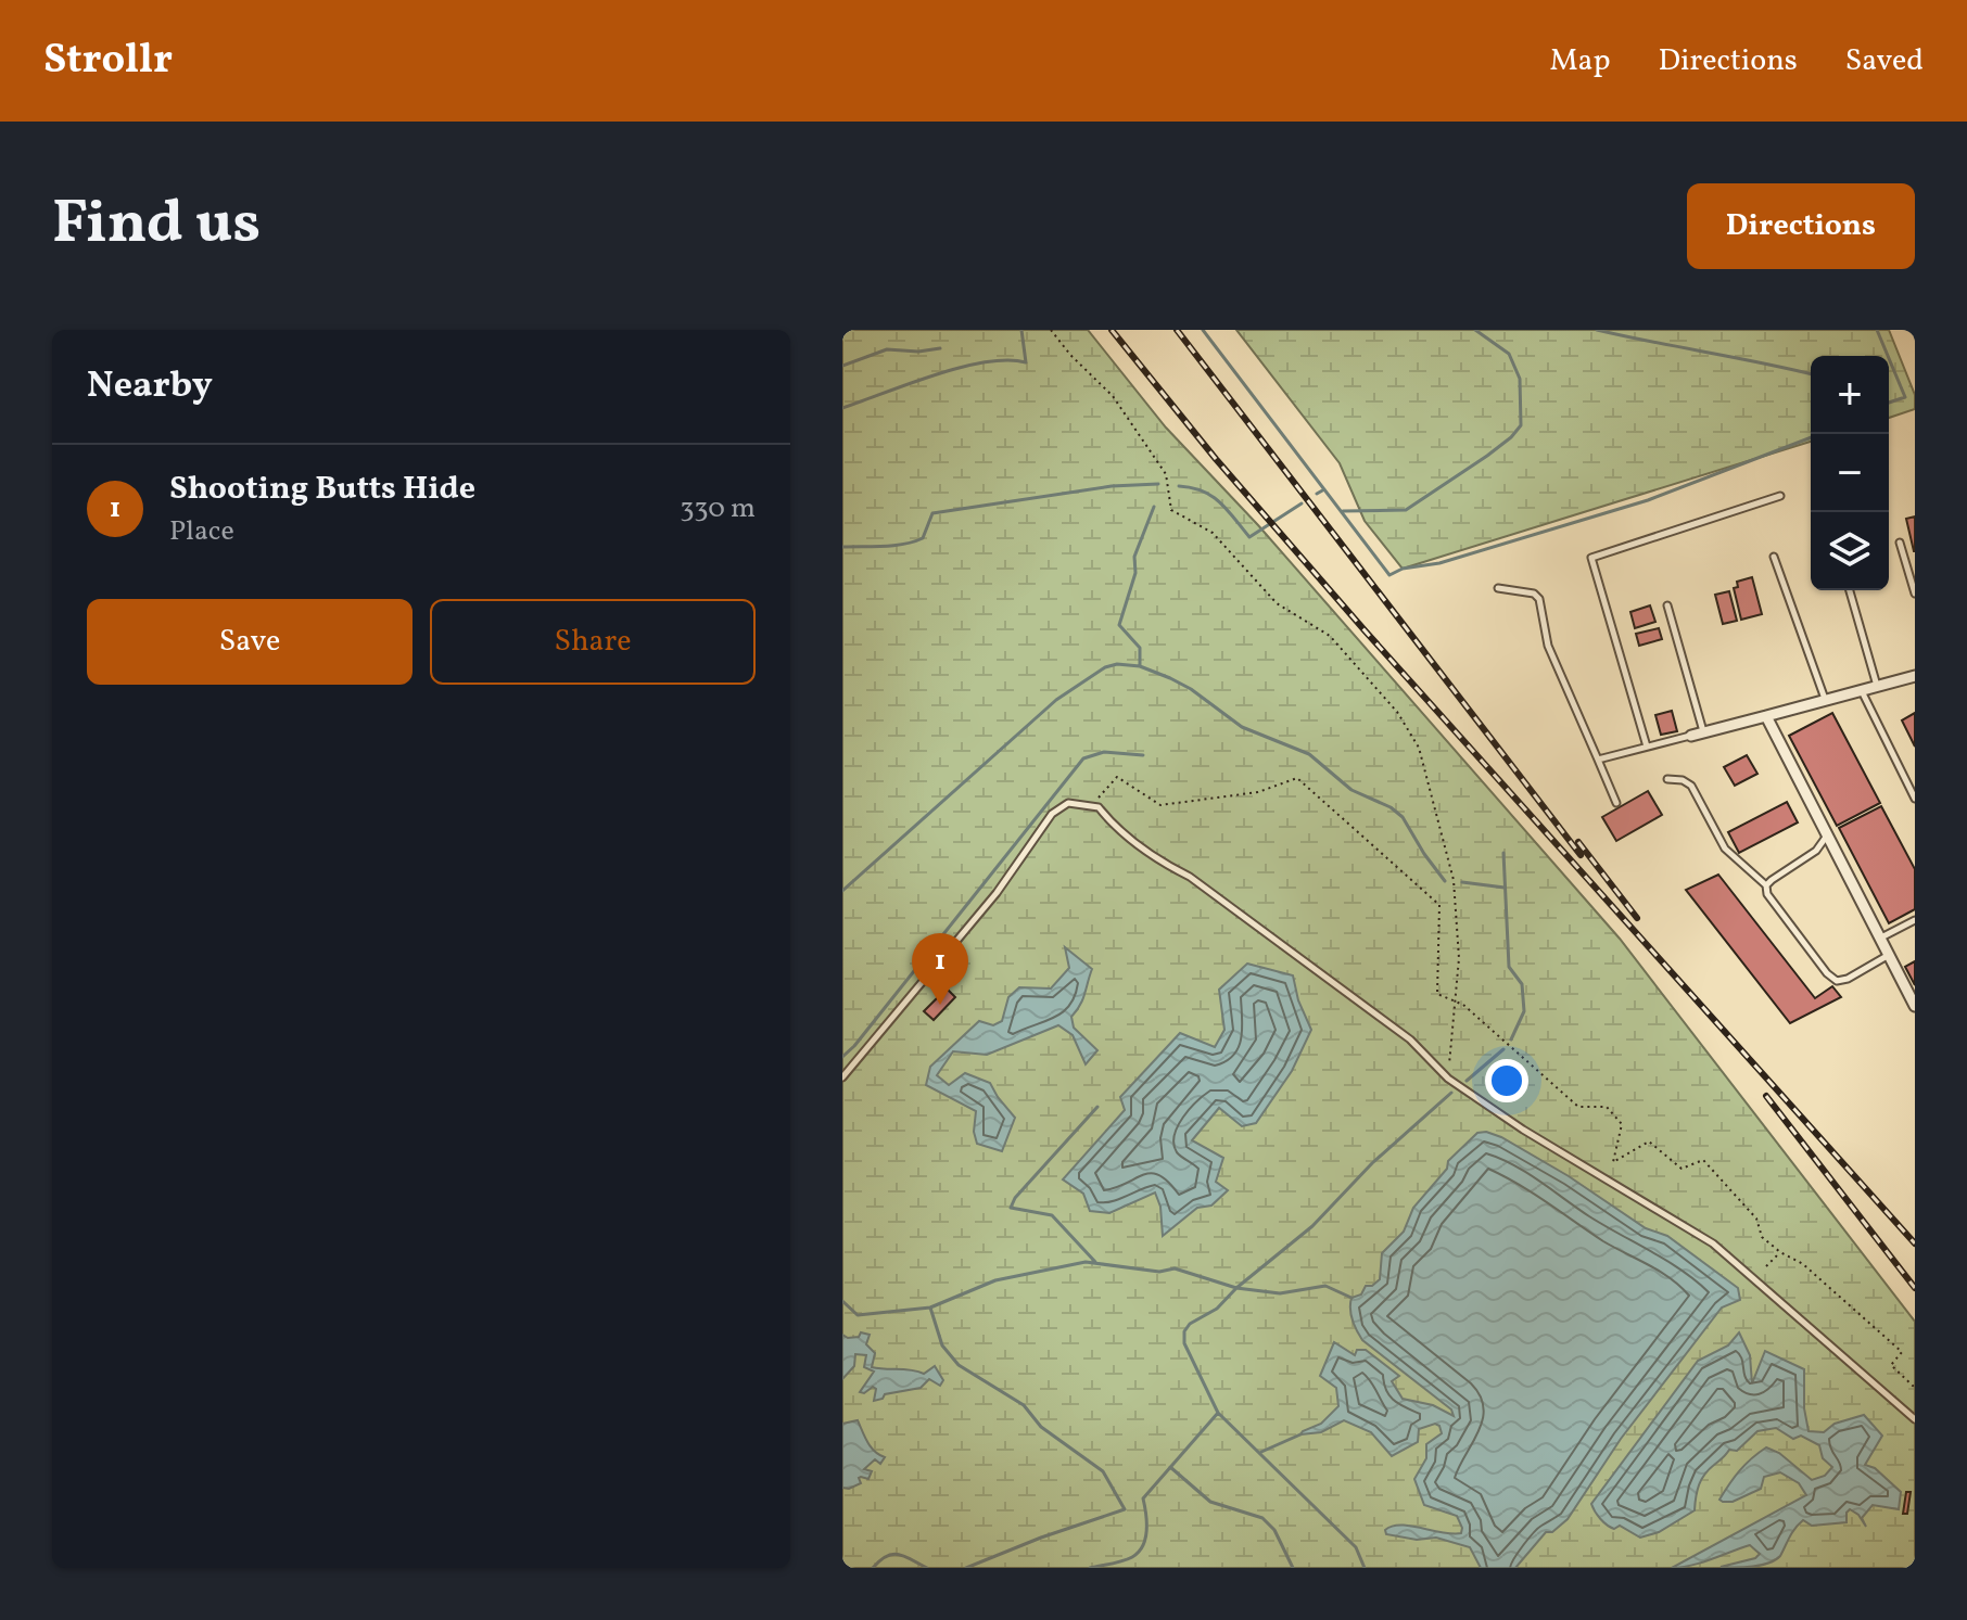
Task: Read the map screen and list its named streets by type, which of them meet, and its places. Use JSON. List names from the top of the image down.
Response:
{
  "page": {
    "header": "Strollr",
    "nav": ["Map", "Directions", "Saved"],
    "title": "Find us",
    "buttons": [
      "Directions",
      ["Save", "Share"]
    ],
    "heading": "Nearby",
    "map_buttons": ["+", "−"],
    "list": [
      {
        "mark": "1",
        "name": "Shooting Butts Hide",
        "note": "Place",
        "value": "330 m"
      }
    ],
    "pins": "1"
  }
}
